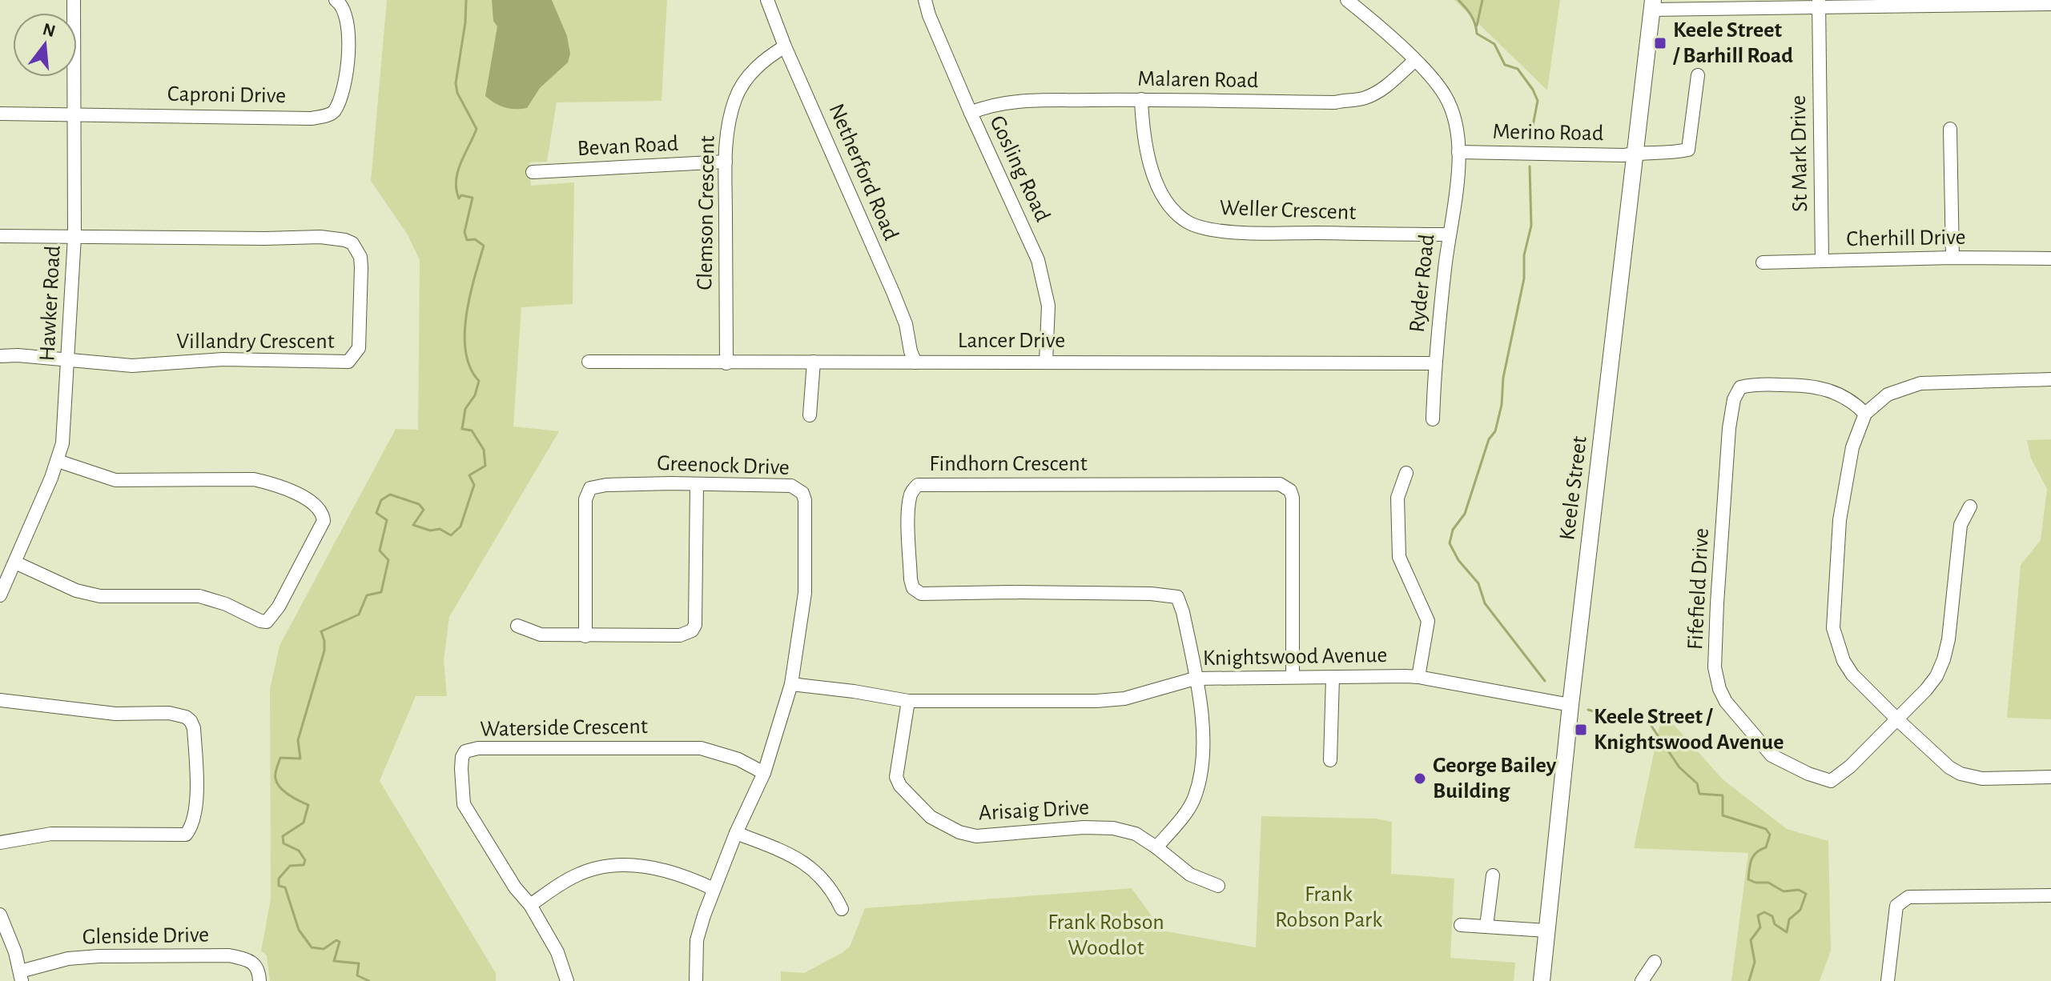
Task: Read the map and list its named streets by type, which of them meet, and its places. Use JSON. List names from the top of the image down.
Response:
{
  "streets": {
    "main road": ["Keele Street"],
    "street": [
      "Malaren Road",
      "Caproni Drive",
      "Merino Road",
      "Bevan Road",
      "St Mark Drive",
      "Gosling Road",
      "Netherford Road",
      "Weller Crescent",
      "Clemson Crescent",
      "Cherhill Drive",
      "Ryder Road",
      "Hawker Road",
      "Lancer Drive",
      "Villandry Crescent",
      "Findhorn Crescent",
      "Greenock Drive",
      "Fifefield Drive",
      "Knightswood Avenue",
      "Waterside Crescent",
      "Arisaig Drive",
      "Glenside Drive"
    ]
  },
  "crossings": [
    ["Malaren Road", "Gosling Road"],
    ["Malaren Road", "Weller Crescent"],
    ["Malaren Road", "Ryder Road"],
    ["Caproni Drive", "Hawker Road"],
    ["Merino Road", "Ryder Road"],
    ["Merino Road", "Keele Street"],
    ["Bevan Road", "Clemson Crescent"],
    ["St Mark Drive", "Cherhill Drive"],
    ["Gosling Road", "Lancer Drive"],
    ["Netherford Road", "Clemson Crescent"],
    ["Netherford Road", "Lancer Drive"],
    ["Weller Crescent", "Ryder Road"],
    ["Clemson Crescent", "Lancer Drive"],
    ["Ryder Road", "Lancer Drive"],
    ["Hawker Road", "Villandry Crescent"],
    ["Findhorn Crescent", "Knightswood Avenue"],
    ["Greenock Drive", "Knightswood Avenue"],
    ["Greenock Drive", "Waterside Crescent"],
    ["Keele Street", "Knightswood Avenue"],
    ["Knightswood Avenue", "Arisaig Drive"]
  ],
  "parks": ["Frank Robson Park", "Frank Robson Woodlot"],
  "places": {
    "transit": ["Keele Street / Barhill Road", "Keele Street / Knightswood Avenue"],
    "other": ["George Bailey Building"]
  },
  "north": "top"
}
